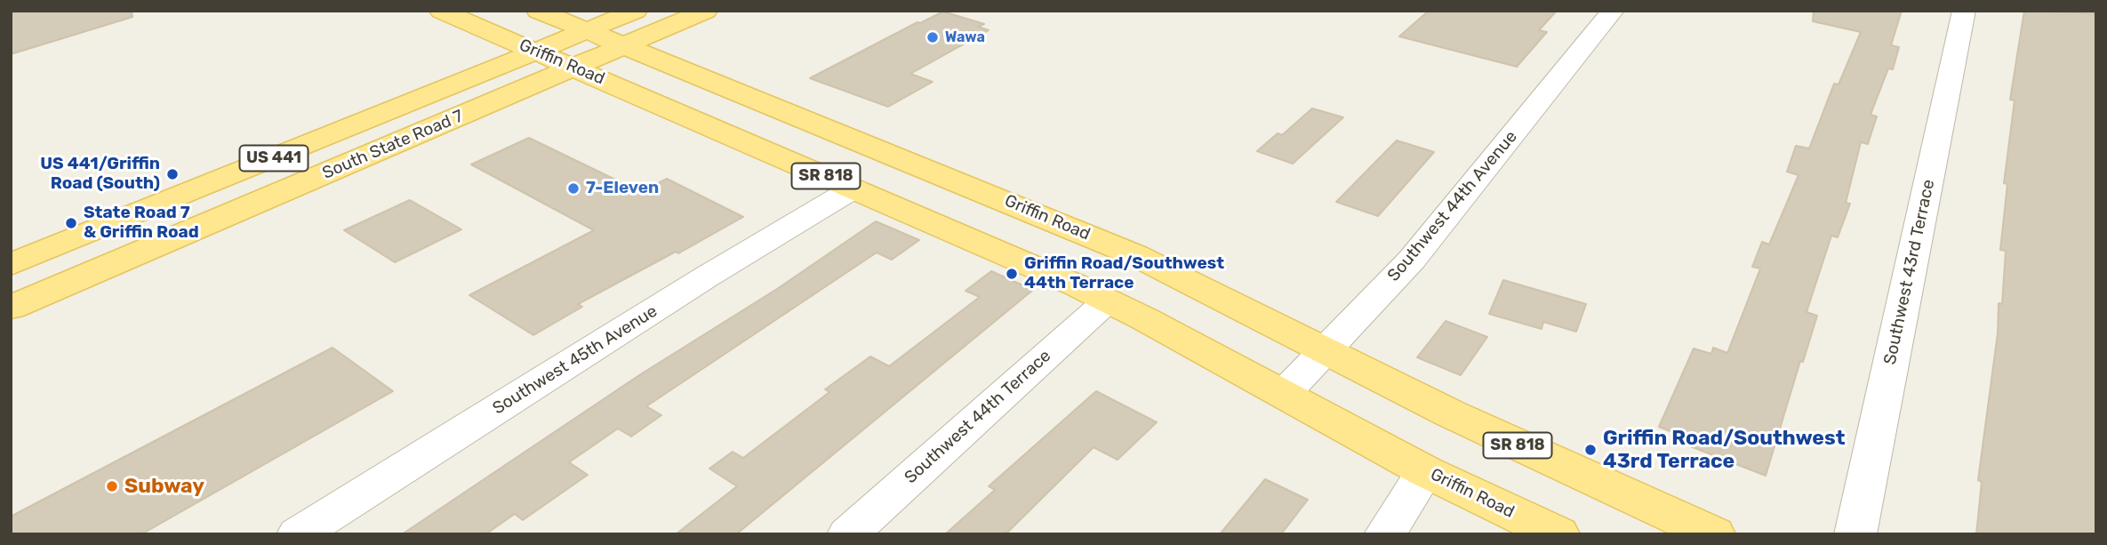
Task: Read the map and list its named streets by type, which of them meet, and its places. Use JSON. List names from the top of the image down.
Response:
{
  "streets": {
    "main road": [
      "Griffin Road",
      "South State Road 7",
      "US 441",
      "SR 818"
    ],
    "street": [
      "Southwest 44th Avenue",
      "Southwest 43rd Terrace",
      "Southwest 45th Avenue",
      "Southwest 44th Terrace"
    ]
  },
  "crossings": [
    ["Griffin Road", "South State Road 7"],
    ["Griffin Road", "Southwest 44th Avenue"],
    ["Griffin Road", "Southwest 45th Avenue"],
    ["Griffin Road", "Southwest 44th Terrace"]
  ],
  "places": [
    "Wawa",
    "US 441/Griffin Road (South)",
    "7-Eleven",
    "State Road 7 & Griffin Road",
    "Griffin Road/Southwest 44th Terrace",
    "Griffin Road/Southwest 43rd Terrace",
    "Subway"
  ]
}
